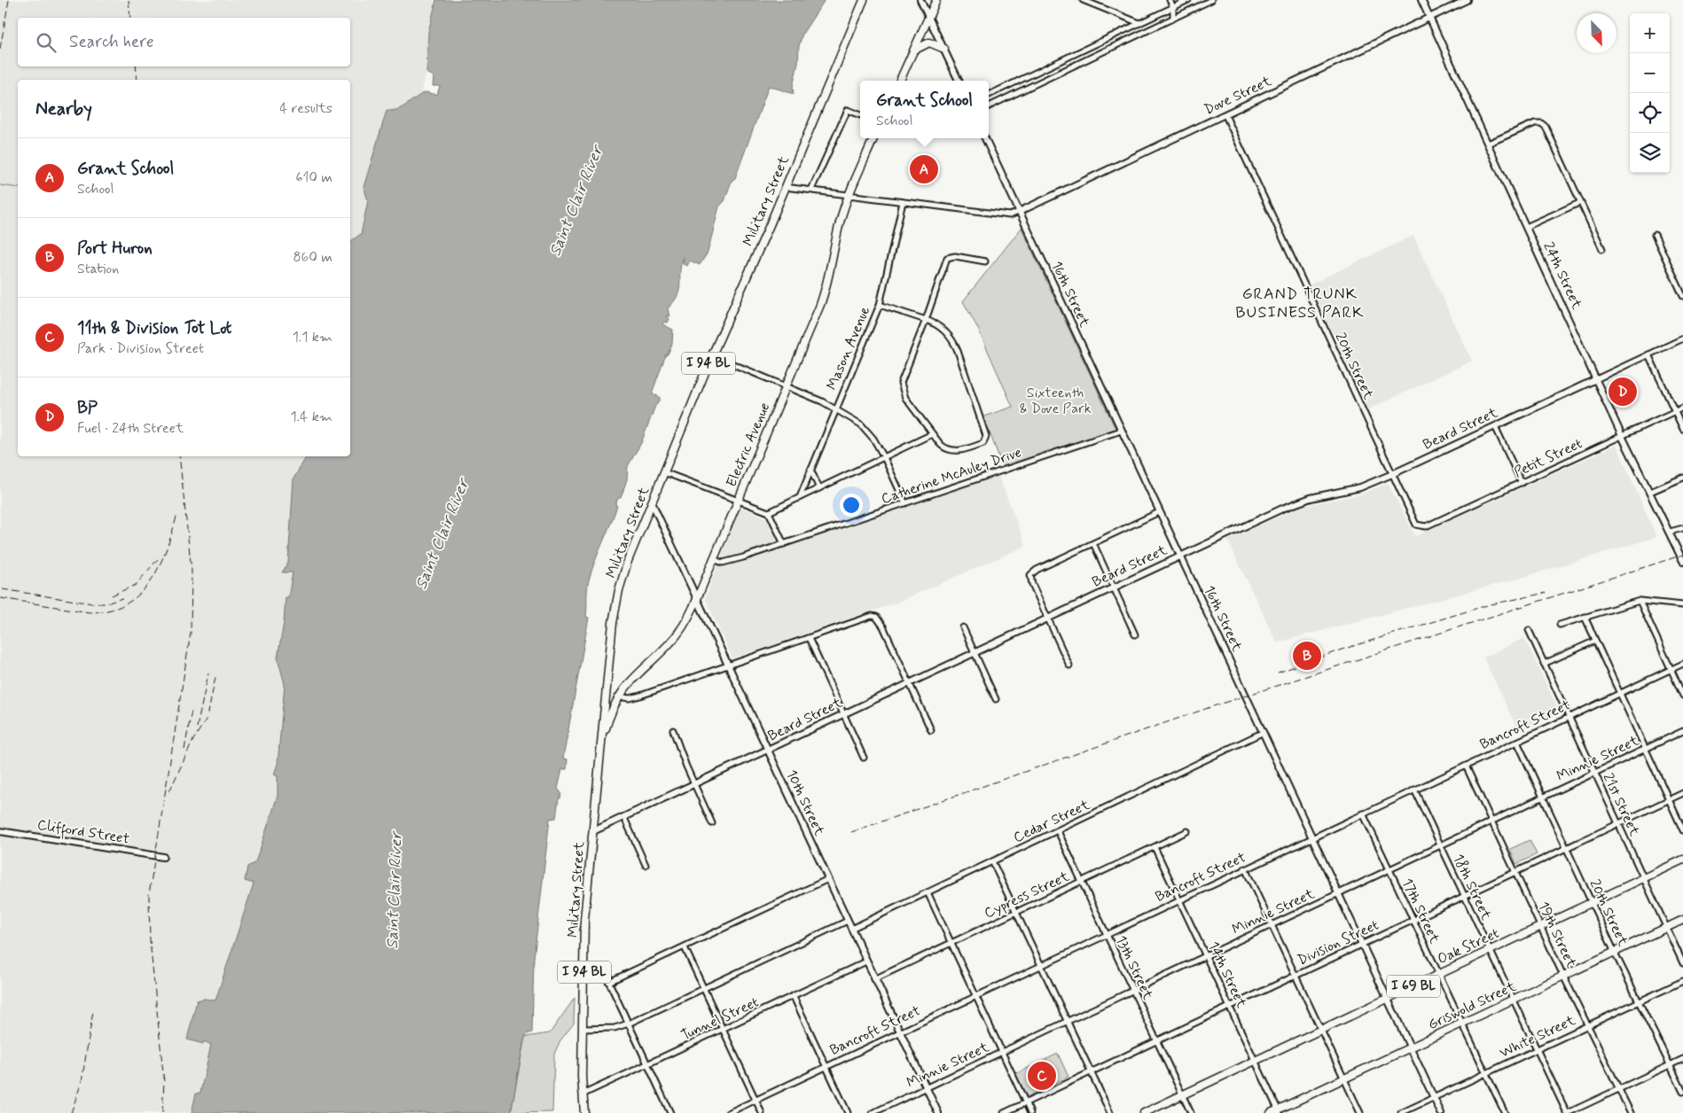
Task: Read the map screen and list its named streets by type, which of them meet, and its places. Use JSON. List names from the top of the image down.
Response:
{
  "streets": {
    "main road": [
      "Military Street",
      "I 94 BL",
      "Electric Avenue",
      "Oak Street",
      "I 69 BL",
      "Griswold Street"
    ],
    "street": [
      "Dove Street",
      "24th Street",
      "16th Street",
      "Mason Avenue",
      "20th Street",
      "Beard Street",
      "Petit Street",
      "Catherine McAuley Drive",
      "Bancroft Street",
      "Minnie Street",
      "10th Street",
      "21st Street",
      "Cedar Street",
      "Clifford Street",
      "18th Street",
      "Cypress Street",
      "17th Street",
      "19th Street",
      "Division Street",
      "13th Street",
      "14th Street",
      "Tunnel Street",
      "White Street"
    ]
  },
  "crossings": [
    ["Dove Street", "24th Street"],
    ["Dove Street", "16th Street"],
    ["Dove Street", "20th Street"],
    ["Military Street", "Beard Street"],
    ["Military Street", "Electric Avenue"],
    ["Military Street", "10th Street"],
    ["Military Street", "Tunnel Street"],
    ["24th Street", "Beard Street"],
    ["24th Street", "Petit Street"],
    ["16th Street", "Beard Street"],
    ["16th Street", "Catherine McAuley Drive"],
    ["16th Street", "Bancroft Street"],
    ["16th Street", "Minnie Street"],
    ["16th Street", "Cedar Street"],
    ["16th Street", "Division Street"],
    ["16th Street", "Oak Street"],
    ["16th Street", "Griswold Street"],
    ["16th Street", "White Street"],
    ["20th Street", "Beard Street"],
    ["20th Street", "Petit Street"],
    ["20th Street", "Bancroft Street"],
    ["20th Street", "Minnie Street"],
    ["20th Street", "Division Street"],
    ["20th Street", "Oak Street"],
    ["20th Street", "Griswold Street"],
    ["20th Street", "White Street"],
    ["Beard Street", "10th Street"],
    ["Electric Avenue", "Catherine McAuley Drive"],
    ["Electric Avenue", "10th Street"],
    ["Bancroft Street", "10th Street"],
    ["Bancroft Street", "21st Street"],
    ["Bancroft Street", "18th Street"],
    ["Bancroft Street", "17th Street"],
    ["Bancroft Street", "19th Street"],
    ["Bancroft Street", "13th Street"],
    ["Bancroft Street", "14th Street"],
    ["Minnie Street", "10th Street"],
    ["Minnie Street", "21st Street"],
    ["Minnie Street", "18th Street"],
    ["Minnie Street", "17th Street"],
    ["Minnie Street", "19th Street"],
    ["Minnie Street", "13th Street"],
    ["Minnie Street", "14th Street"],
    ["10th Street", "Cedar Street"],
    ["10th Street", "Cypress Street"],
    ["10th Street", "Tunnel Street"],
    ["21st Street", "Division Street"],
    ["21st Street", "Oak Street"],
    ["21st Street", "Griswold Street"],
    ["Cedar Street", "13th Street"],
    ["18th Street", "Division Street"],
    ["18th Street", "Oak Street"],
    ["18th Street", "Griswold Street"],
    ["18th Street", "White Street"],
    ["Cypress Street", "13th Street"],
    ["Cypress Street", "14th Street"],
    ["17th Street", "Division Street"],
    ["17th Street", "Oak Street"],
    ["17th Street", "Griswold Street"],
    ["17th Street", "White Street"],
    ["19th Street", "Division Street"],
    ["19th Street", "Oak Street"],
    ["19th Street", "Griswold Street"],
    ["19th Street", "White Street"],
    ["Division Street", "13th Street"],
    ["Division Street", "14th Street"],
    ["Oak Street", "13th Street"],
    ["Oak Street", "14th Street"],
    ["14th Street", "Griswold Street"]
  ],
  "districts": ["GRAND TRUNK BUSINESS PARK"],
  "water": ["Saint Clair River"],
  "parks": ["Sixteenth & Dove Park"],
  "north": "bottom right",
  "page": {
    "map_buttons": ["+", "−"],
    "search": "Search here",
    "heading": ["Nearby", "4 results"],
    "popup": ["Grant School", "School"],
    "list": [
      {
        "mark": "A",
        "name": "Grant School",
        "note": "School",
        "value": "610 m"
      },
      {
        "mark": "B",
        "name": "Port Huron",
        "note": "Station",
        "value": "860 m"
      },
      {
        "mark": "C",
        "name": "11th & Division Tot Lot",
        "note": "Park · Division Street",
        "value": "1.1 km"
      },
      {
        "mark": "D",
        "name": "BP",
        "note": "Fuel · 24th Street",
        "value": "1.4 km"
      }
    ],
    "pins": [
      "A",
      "D",
      "B",
      "C"
    ]
  }
}
